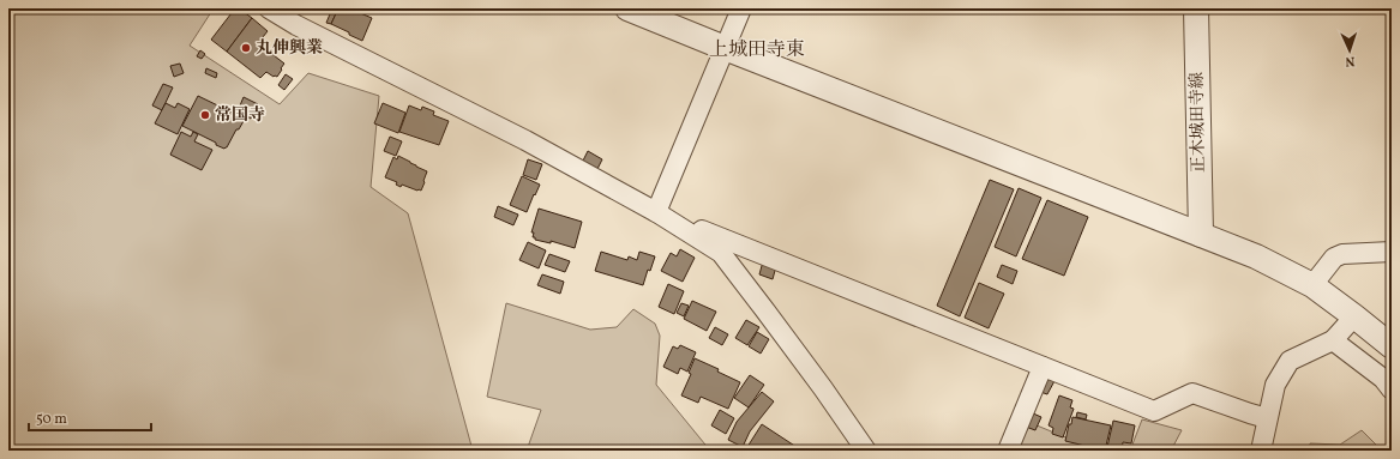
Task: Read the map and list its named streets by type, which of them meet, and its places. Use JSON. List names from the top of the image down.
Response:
{
  "streets": {
    "street": ["正木城田寺線"]
  },
  "districts": ["上城田寺東"],
  "places": ["丸伸興業", "常国寺"],
  "scale_bar": "50 m",
  "north": "bottom"
}
